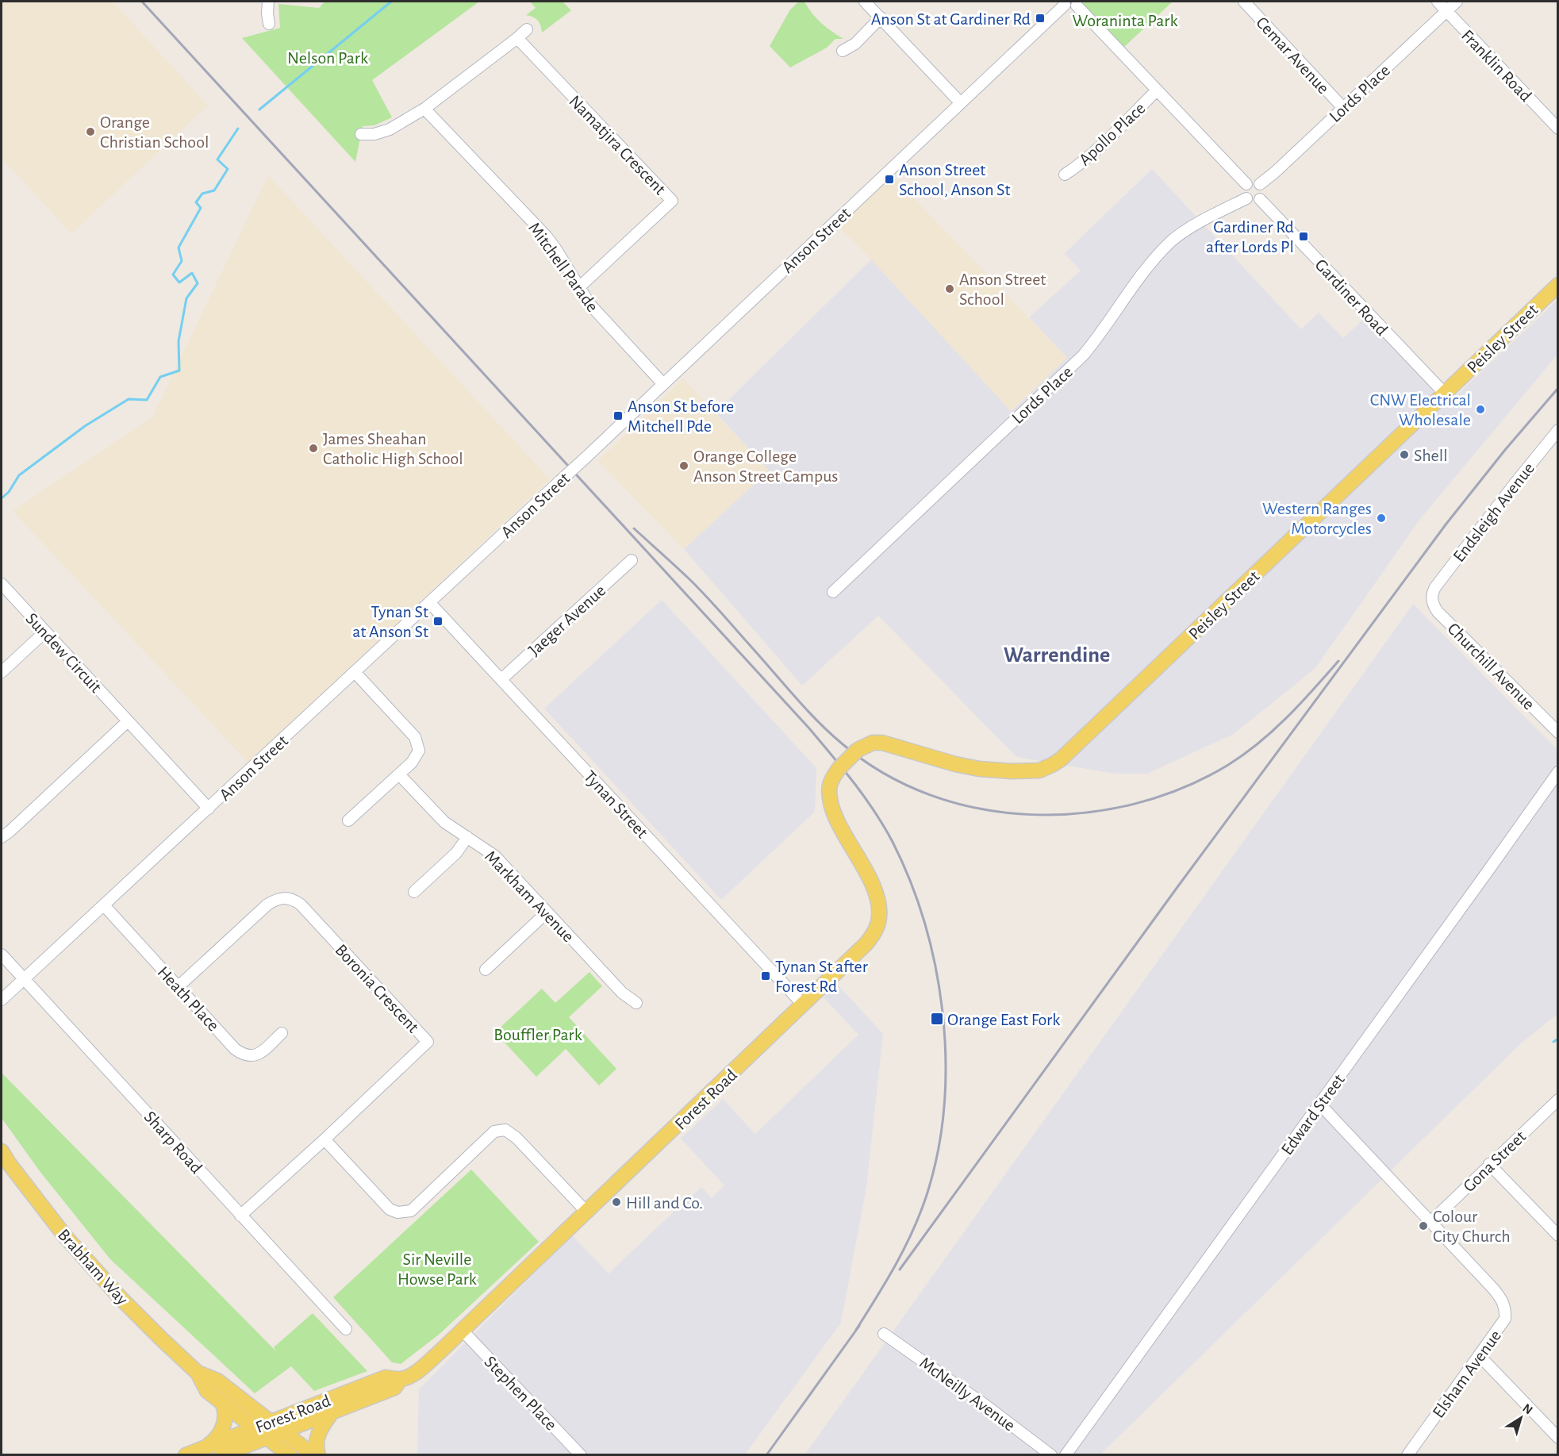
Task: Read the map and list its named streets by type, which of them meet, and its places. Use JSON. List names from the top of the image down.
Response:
{
  "streets": {
    "main road": ["Peisley Street", "Forest Road", "Brabham Way"],
    "street": [
      "Cemar Avenue",
      "Franklin Road",
      "Lords Place",
      "Apollo Place",
      "Namatjira Crescent",
      "Anson Street",
      "Mitchell Parade",
      "Gardiner Road",
      "Endsleigh Avenue",
      "Jaeger Avenue",
      "Sundew Circuit",
      "Churchill Avenue",
      "Tynan Street",
      "Markham Avenue",
      "Boronia Crescent",
      "Heath Place",
      "Edward Street",
      "Sharp Road",
      "Gona Street",
      "Elsham Avenue",
      "Stephen Place",
      "McNeilly Avenue"
    ]
  },
  "crossings": [
    ["Cemar Avenue", "Lords Place"],
    ["Franklin Road", "Lords Place"],
    ["Lords Place", "Gardiner Road"],
    ["Namatjira Crescent", "Mitchell Parade"],
    ["Anson Street", "Mitchell Parade"],
    ["Anson Street", "Sundew Circuit"],
    ["Anson Street", "Tynan Street"],
    ["Anson Street", "Heath Place"],
    ["Anson Street", "Sharp Road"],
    ["Gardiner Road", "Peisley Street"],
    ["Peisley Street", "Forest Road"],
    ["Endsleigh Avenue", "Churchill Avenue"],
    ["Jaeger Avenue", "Tynan Street"],
    ["Tynan Street", "Forest Road"],
    ["Boronia Crescent", "Heath Place"],
    ["Boronia Crescent", "Sharp Road"],
    ["Forest Road", "Brabham Way"],
    ["Forest Road", "Stephen Place"],
    ["Edward Street", "Elsham Avenue"],
    ["Gona Street", "Elsham Avenue"]
  ],
  "districts": ["Warrendine"],
  "parks": [
    "Woraninta Park",
    "Nelson Park",
    "Bouffler Park",
    "Sir Neville Howse Park"
  ],
  "places": {
    "transit": [
      "Anson St at Gardiner Rd",
      "Anson Street School, Anson St",
      "Gardiner Rd after Lords Pl",
      "Anson St before Mitchell Pde",
      "Tynan St at Anson St",
      "Tynan St after Forest Rd",
      "Orange East Fork"
    ],
    "other": [
      "Orange Christian School",
      "Anson Street School",
      "CNW Electrical Wholesale",
      "James Sheahan Catholic High School",
      "Shell",
      "Orange College Anson Street Campus",
      "Western Ranges Motorcycles",
      "Hill and Co.",
      "Colour City Church"
    ]
  },
  "north": "top right"
}
